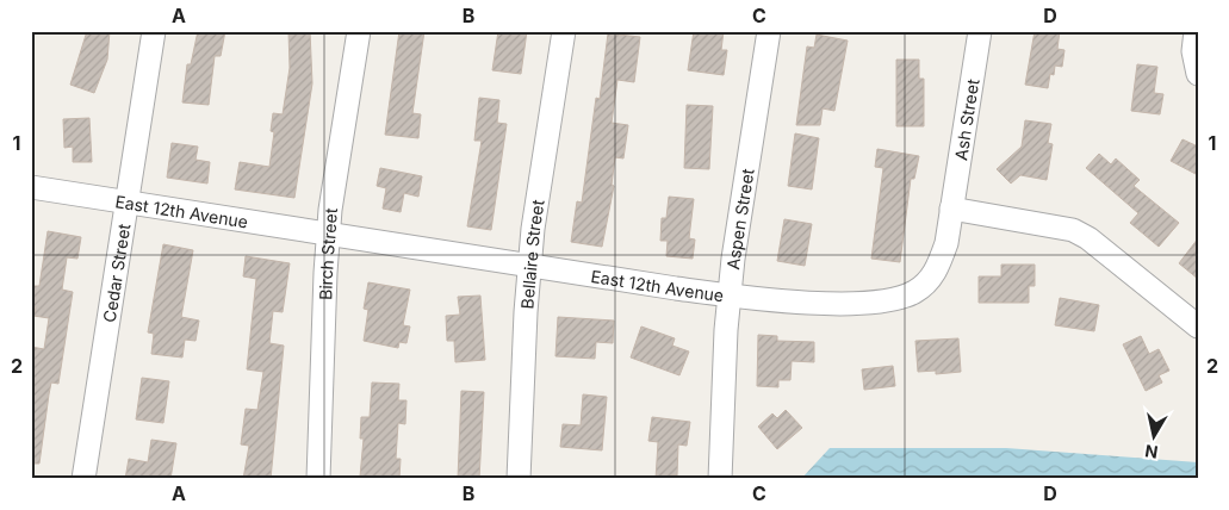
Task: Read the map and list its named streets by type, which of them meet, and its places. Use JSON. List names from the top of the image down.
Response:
{
  "streets": {
    "street": [
      "Ash Street",
      "East 12th Avenue",
      "Aspen Street",
      "Birch Street",
      "Bellaire Street",
      "Cedar Street"
    ]
  },
  "crossings": [
    ["Ash Street", "East 12th Avenue"],
    ["East 12th Avenue", "Aspen Street"],
    ["East 12th Avenue", "Birch Street"],
    ["East 12th Avenue", "Bellaire Street"],
    ["East 12th Avenue", "Cedar Street"]
  ],
  "north": "bottom",
  "grid": {
    "columns": [
      "A",
      "B",
      "C",
      "D"
    ],
    "rows": ["1", "2"]
  }
}
